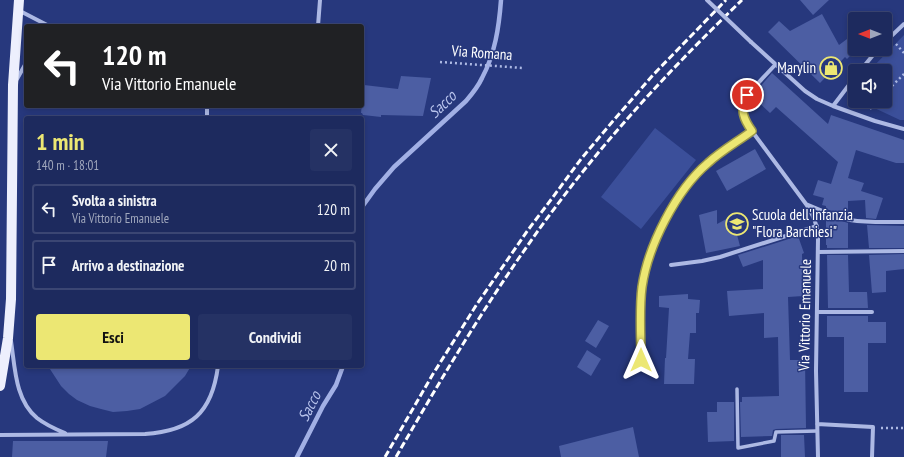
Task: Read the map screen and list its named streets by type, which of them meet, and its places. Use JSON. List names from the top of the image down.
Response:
{
  "streets": {
    "street": ["Via Vittorio Emanuele"],
    "path": ["Via Romana"]
  },
  "water": ["Sacco"],
  "places": {
    "shop": ["Marylin"],
    "school or university": ["Scuola dell'Infanzia \"Flora Barchiesi\""]
  },
  "north": "left",
  "page": {
    "turn": ["120 m", "Via Vittorio Emanuele"],
    "heading": ["1 min", "140 m · 18:01"],
    "list": [
      {
        "name": "Svolta a sinistra",
        "note": "Via Vittorio Emanuele",
        "value": "120 m"
      },
      {
        "name": "Arrivo a destinazione",
        "value": "20 m"
      }
    ],
    "buttons": ["Esci", "Condividi"]
  }
}
